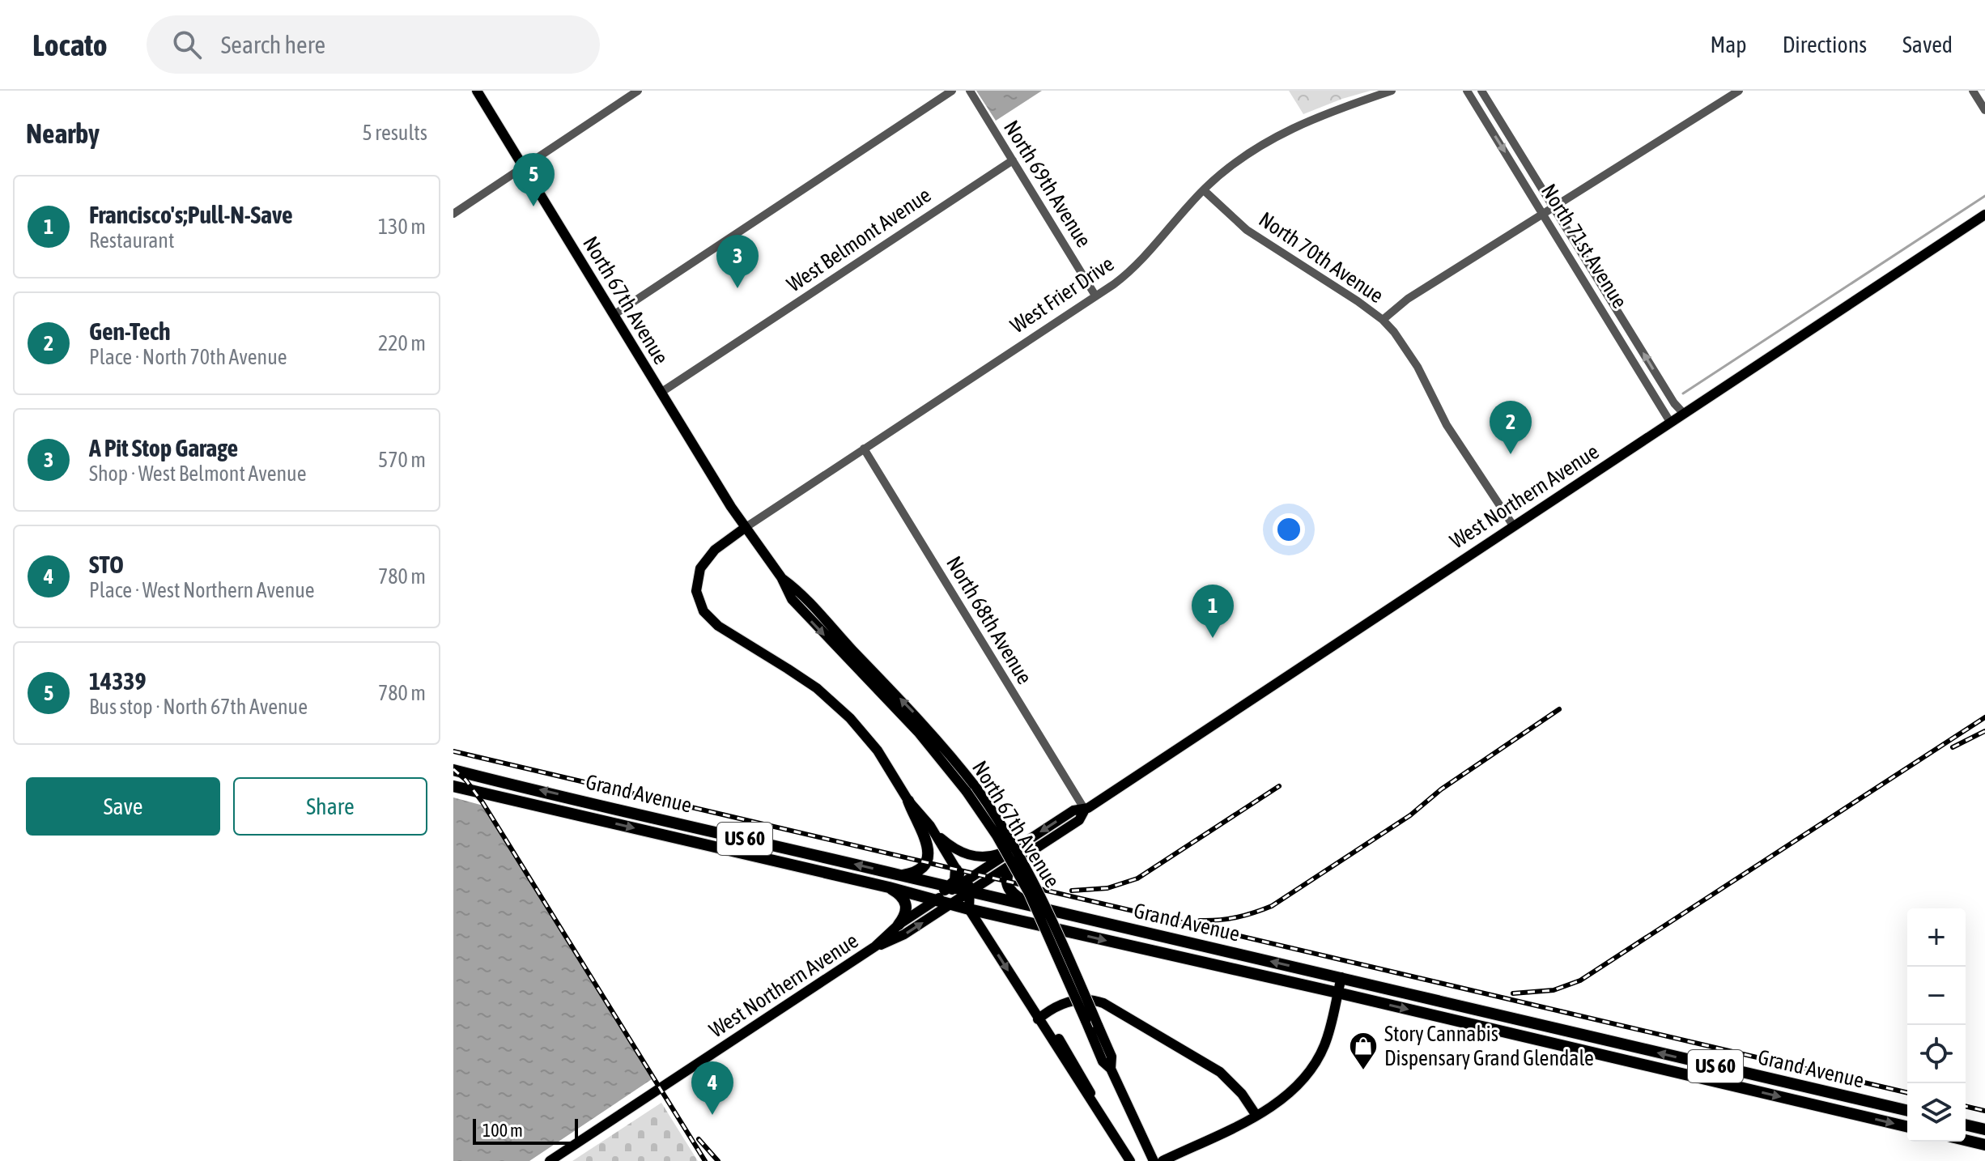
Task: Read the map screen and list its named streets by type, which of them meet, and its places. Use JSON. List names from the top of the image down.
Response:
{
  "streets": {
    "highway": ["Grand Avenue", "US 60"],
    "main road": ["North 67th Avenue", "West Northern Avenue"],
    "street": [
      "North 69th Avenue",
      "West Belmont Avenue",
      "North 71st Avenue",
      "North 70th Avenue",
      "West Frier Drive",
      "North 68th Avenue"
    ]
  },
  "crossings": [
    ["North 69th Avenue", "West Belmont Avenue"],
    ["North 69th Avenue", "West Frier Drive"],
    ["West Belmont Avenue", "North 67th Avenue"],
    ["North 71st Avenue", "West Northern Avenue"],
    ["North 70th Avenue", "West Frier Drive"],
    ["North 70th Avenue", "West Northern Avenue"],
    ["West Frier Drive", "North 67th Avenue"],
    ["West Frier Drive", "North 68th Avenue"],
    ["West Northern Avenue", "North 68th Avenue"],
    ["West Northern Avenue", "Grand Avenue"]
  ],
  "places": {
    "shop": ["Story Cannabis Dispensary Grand Glendale"]
  },
  "scale_bar": "100 m",
  "page": {
    "header": "Locato",
    "search": "Search here",
    "nav": ["Map", "Directions", "Saved"],
    "heading": ["Nearby", "5 results"],
    "pins": [
      "5",
      "3",
      "2",
      "1",
      "4"
    ],
    "list": [
      {
        "mark": "1",
        "name": "Francisco's;Pull-N-Save",
        "note": "Restaurant",
        "value": "130 m"
      },
      {
        "mark": "2",
        "name": "Gen-Tech",
        "note": "Place · North 70th Avenue",
        "value": "220 m"
      },
      {
        "mark": "3",
        "name": "A Pit Stop Garage",
        "note": "Shop · West Belmont Avenue",
        "value": "570 m"
      },
      {
        "mark": "4",
        "name": "STO",
        "note": "Place · West Northern Avenue",
        "value": "780 m"
      },
      {
        "mark": "5",
        "name": "14339",
        "note": "Bus stop · North 67th Avenue",
        "value": "780 m"
      }
    ],
    "buttons": ["Save", "Share"],
    "map_buttons": ["+", "−"],
    "scale": "100 m"
  }
}
